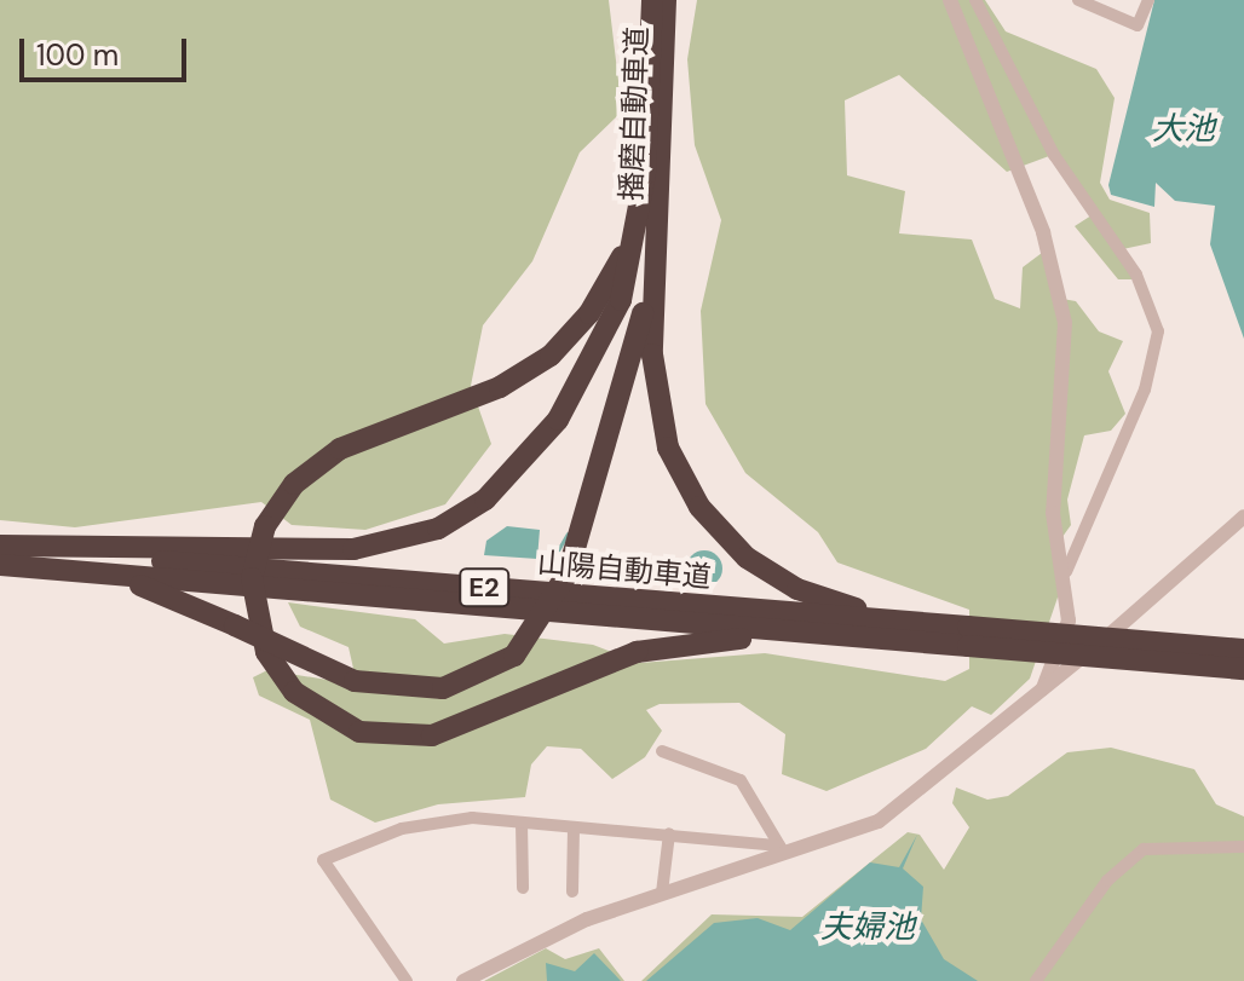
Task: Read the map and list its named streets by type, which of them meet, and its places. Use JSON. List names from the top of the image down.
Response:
{
  "streets": {
    "highway": ["播磨自動車道", "山陽自動車道", "E2"]
  },
  "water": ["大池", "夫婦池"],
  "scale_bar": "100 m"
}
